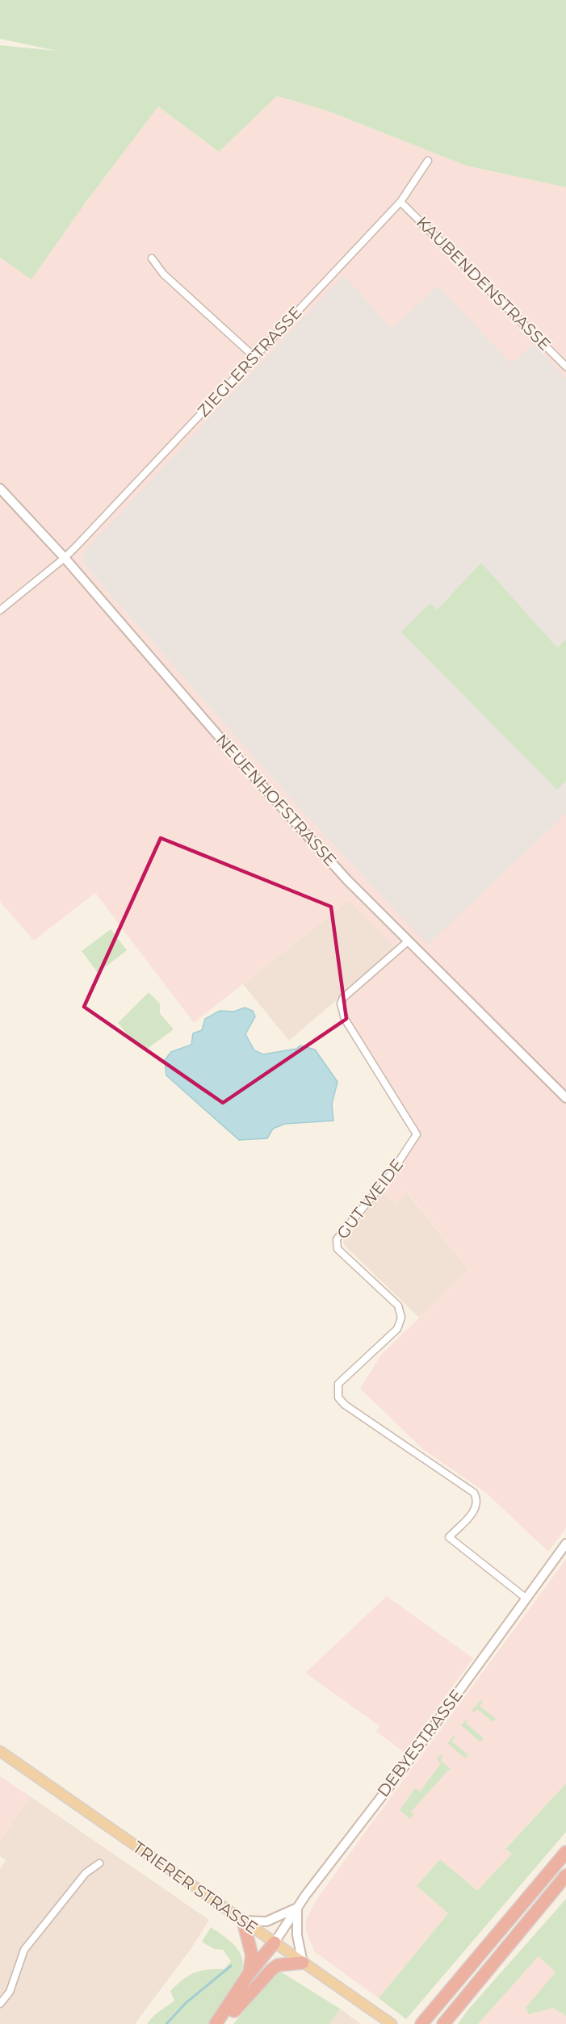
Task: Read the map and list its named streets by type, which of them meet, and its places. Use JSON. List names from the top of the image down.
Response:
{
  "streets": {
    "main road": ["TRIERER STRASSE"],
    "street": [
      "KAUBENDENSTRASSE",
      "ZIEGLERSTRASSE",
      "NEUENHOFSTRASSE",
      "GUT WEIDE",
      "DEBYESTRASSE"
    ]
  },
  "crossings": [
    ["KAUBENDENSTRASSE", "ZIEGLERSTRASSE"],
    ["ZIEGLERSTRASSE", "NEUENHOFSTRASSE"],
    ["NEUENHOFSTRASSE", "GUT WEIDE"],
    ["GUT WEIDE", "DEBYESTRASSE"],
    ["DEBYESTRASSE", "TRIERER STRASSE"]
  ]
}
